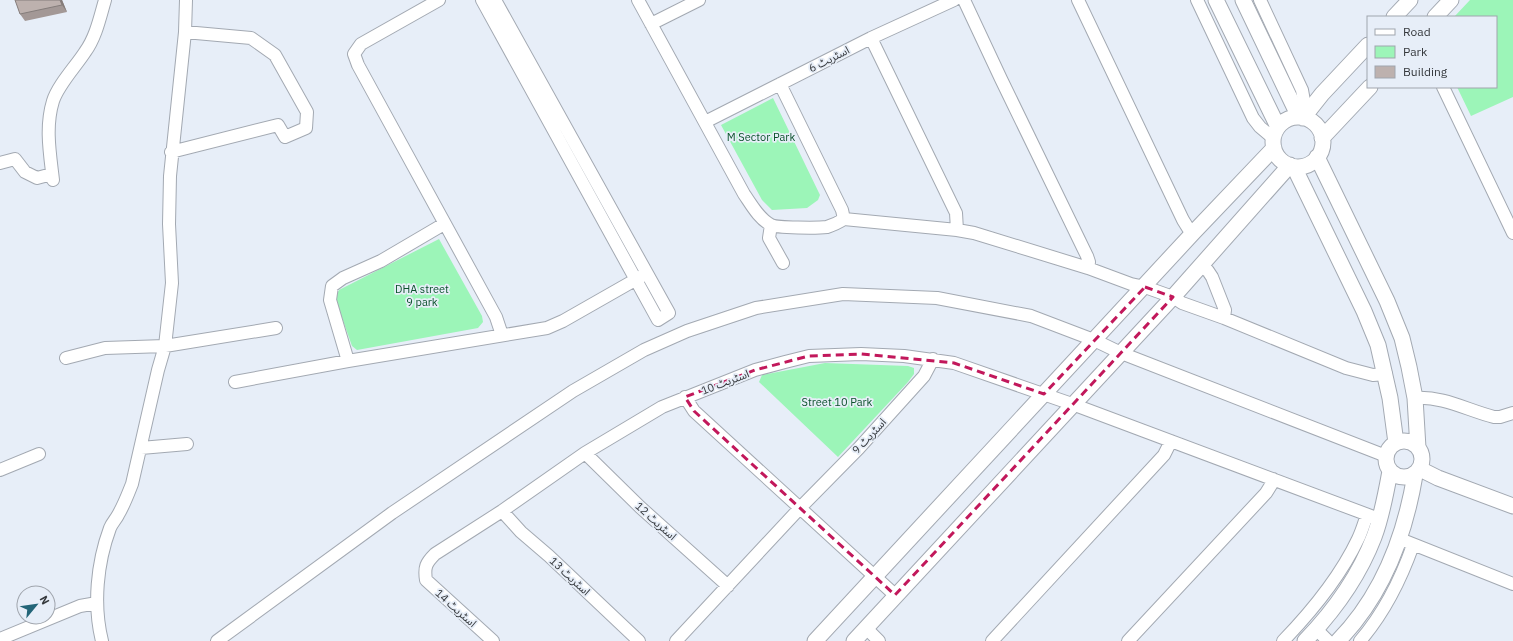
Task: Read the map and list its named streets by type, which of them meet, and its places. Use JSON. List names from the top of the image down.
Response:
{
  "streets": {
    "street": [
      "اسٹریٹ 6",
      "اسٹریٹ 10",
      "اسٹریٹ 9",
      "اسٹریٹ 12",
      "اسٹریٹ 13",
      "اسٹریٹ 14"
    ]
  },
  "crossings": [
    ["اسٹریٹ 10", "اسٹریٹ 9"],
    ["اسٹریٹ 10", "اسٹریٹ 12"],
    ["اسٹریٹ 10", "اسٹریٹ 13"],
    ["اسٹریٹ 10", "اسٹریٹ 14"],
    ["اسٹریٹ 9", "اسٹریٹ 12"]
  ],
  "parks": ["M Sector Park", "DHA street 9 park", "Street 10 Park"],
  "legend": ["Road", "Park", "Building"],
  "north": "top right"
}
